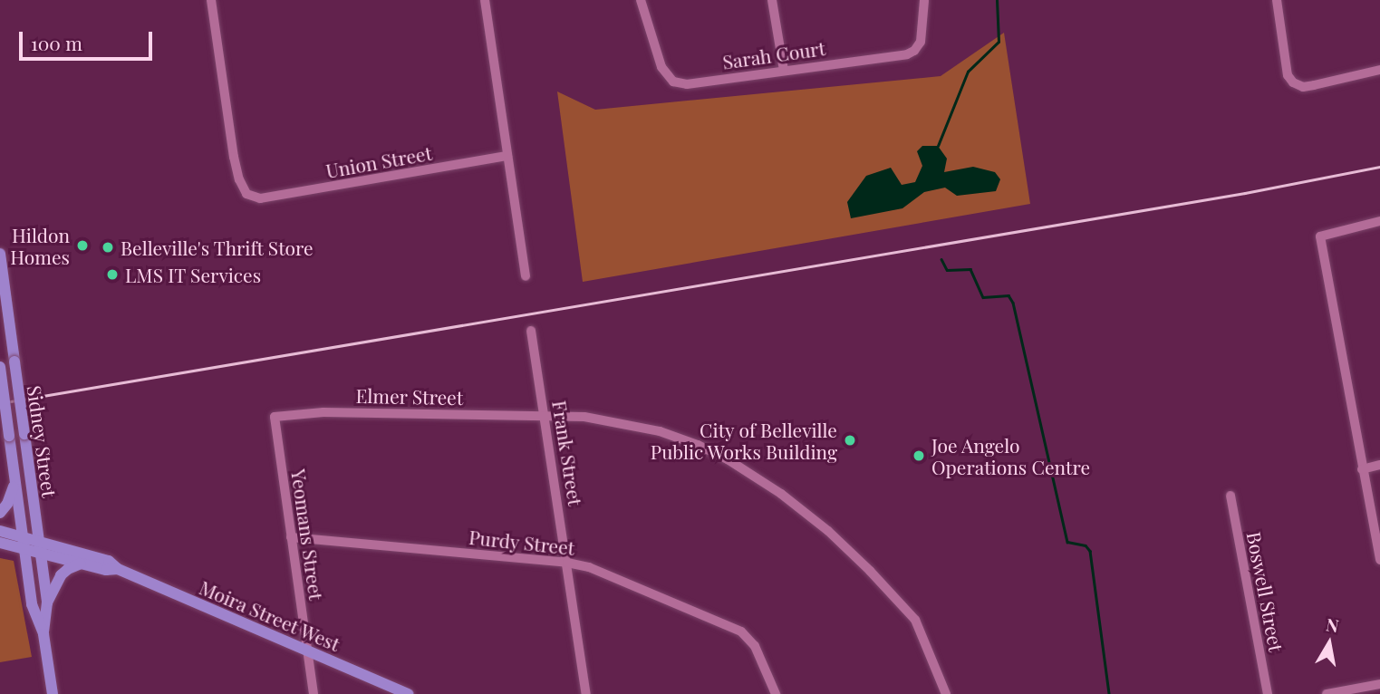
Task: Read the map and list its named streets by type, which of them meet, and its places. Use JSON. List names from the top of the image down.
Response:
{
  "streets": {
    "main road": ["Sidney Street", "Moira Street West"],
    "street": [
      "Sarah Court",
      "Union Street",
      "Elmer Street",
      "Frank Street",
      "Yeomans Street",
      "Purdy Street",
      "Boswell Street"
    ]
  },
  "crossings": [
    ["Elmer Street", "Frank Street"],
    ["Elmer Street", "Yeomans Street"],
    ["Sidney Street", "Moira Street West"],
    ["Frank Street", "Purdy Street"],
    ["Yeomans Street", "Purdy Street"],
    ["Yeomans Street", "Moira Street West"]
  ],
  "places": [
    "Hildon Homes",
    "Belleville's Thrift Store",
    "LMS IT Services",
    "City of Belleville Public Works Building",
    "Joe Angelo Operations Centre"
  ],
  "scale_bar": "100 m",
  "north": "top"
}
